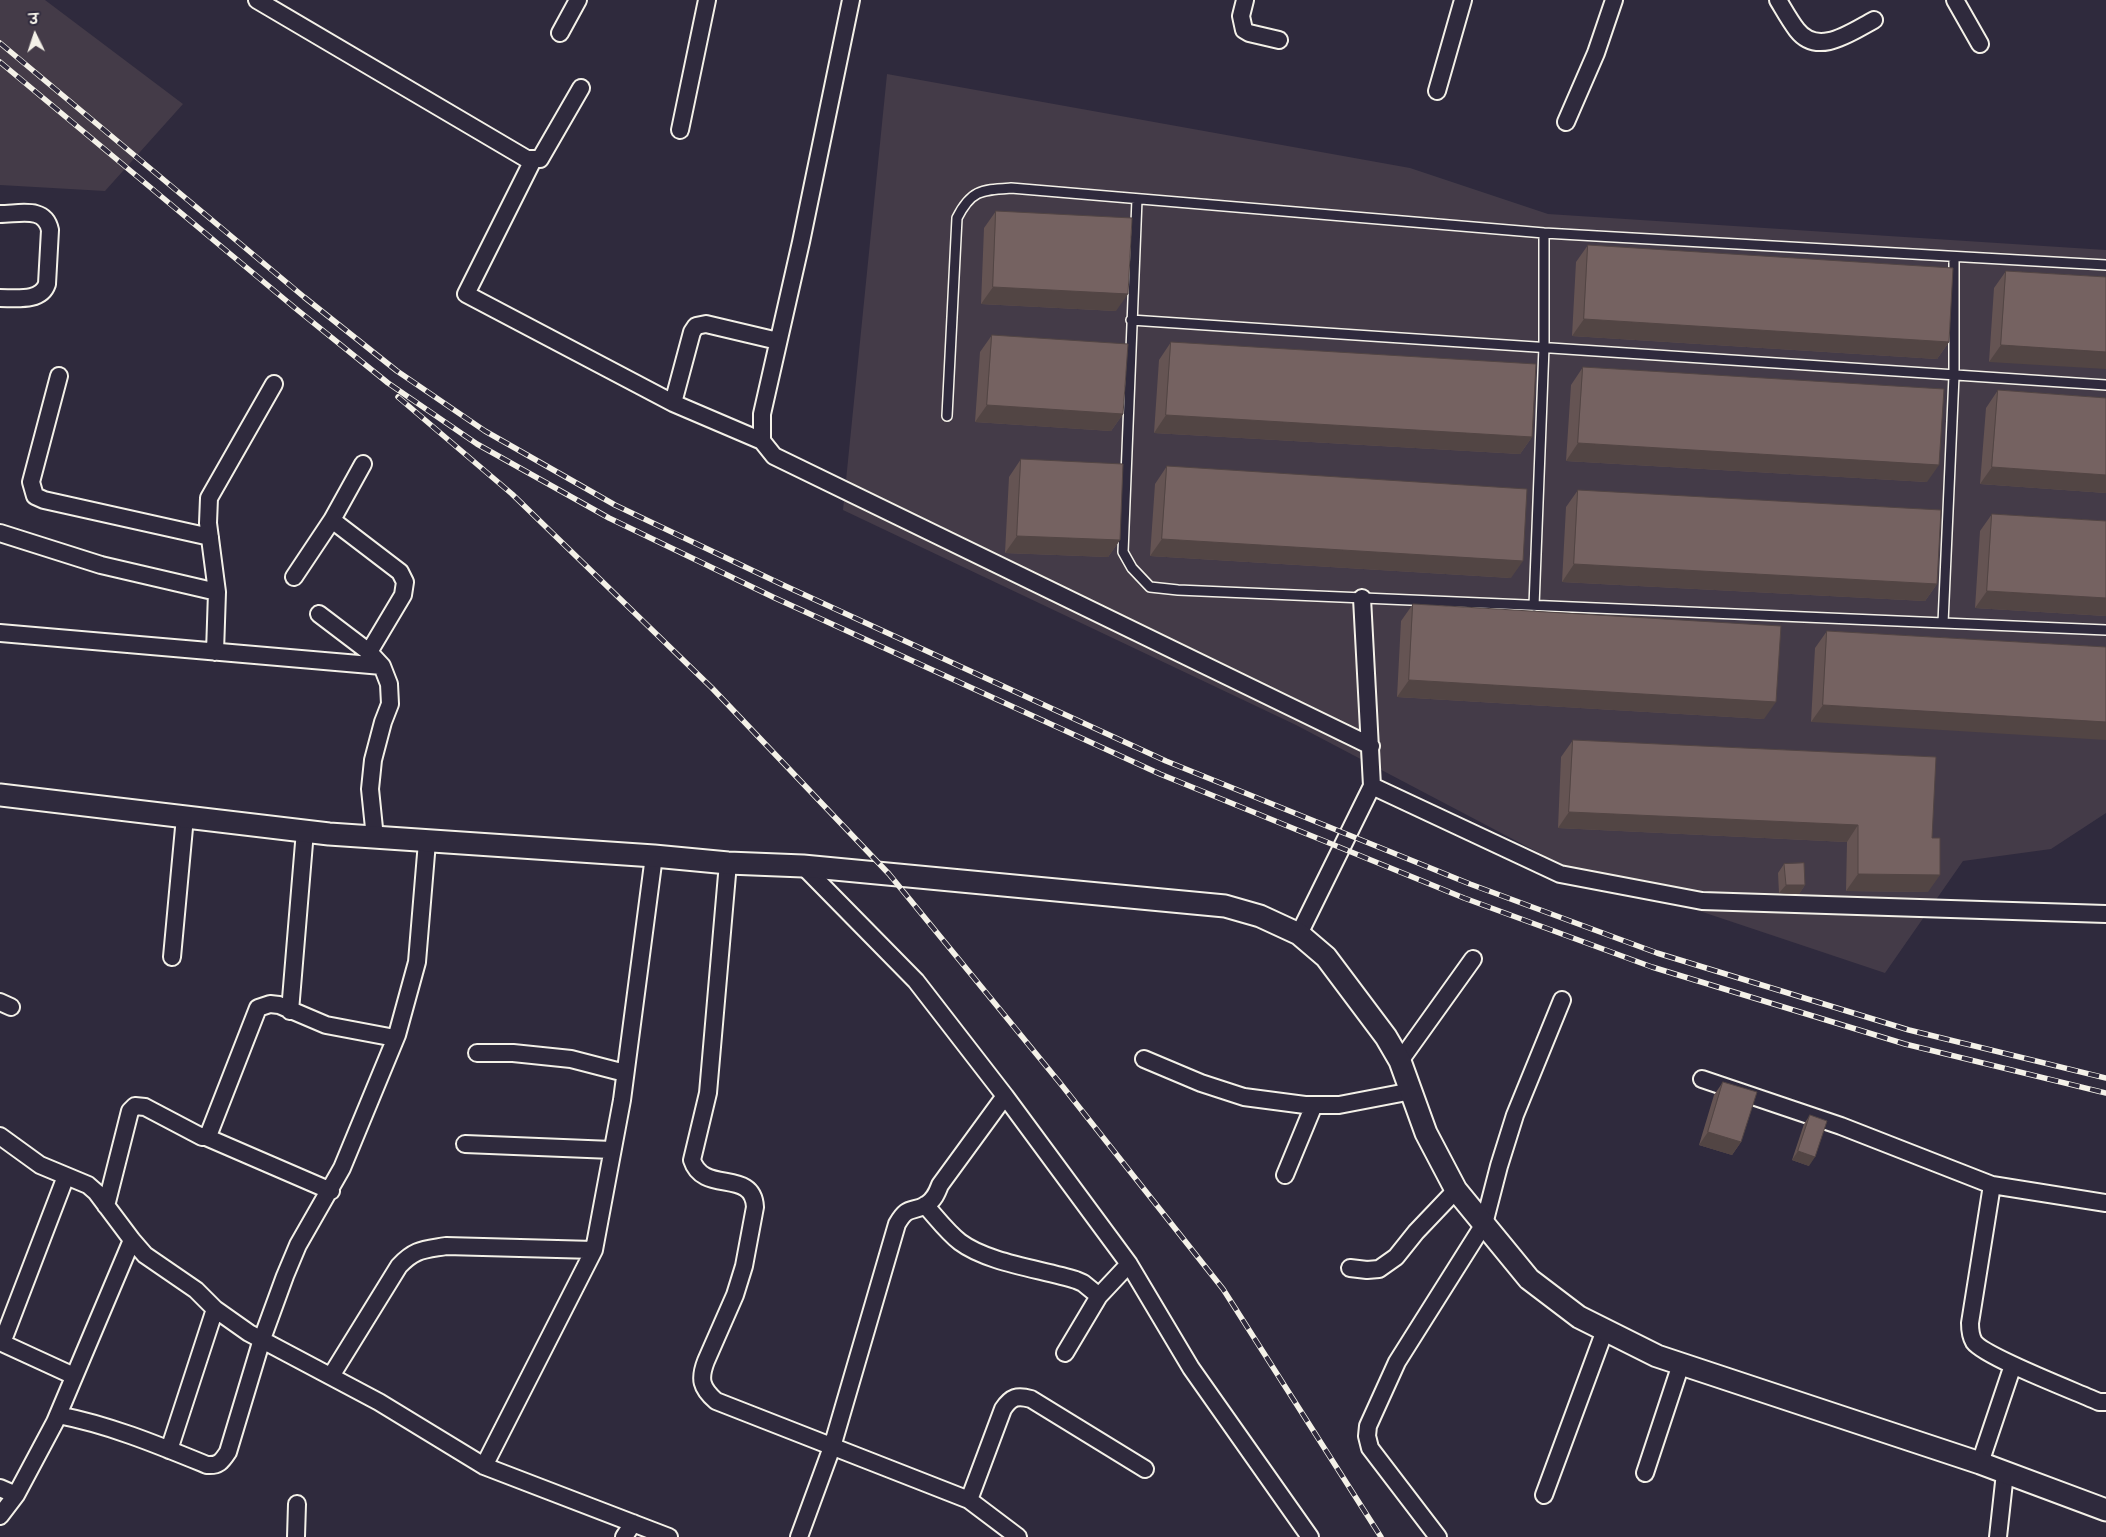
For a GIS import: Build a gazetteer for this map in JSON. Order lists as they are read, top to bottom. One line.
{"north":"top"}
